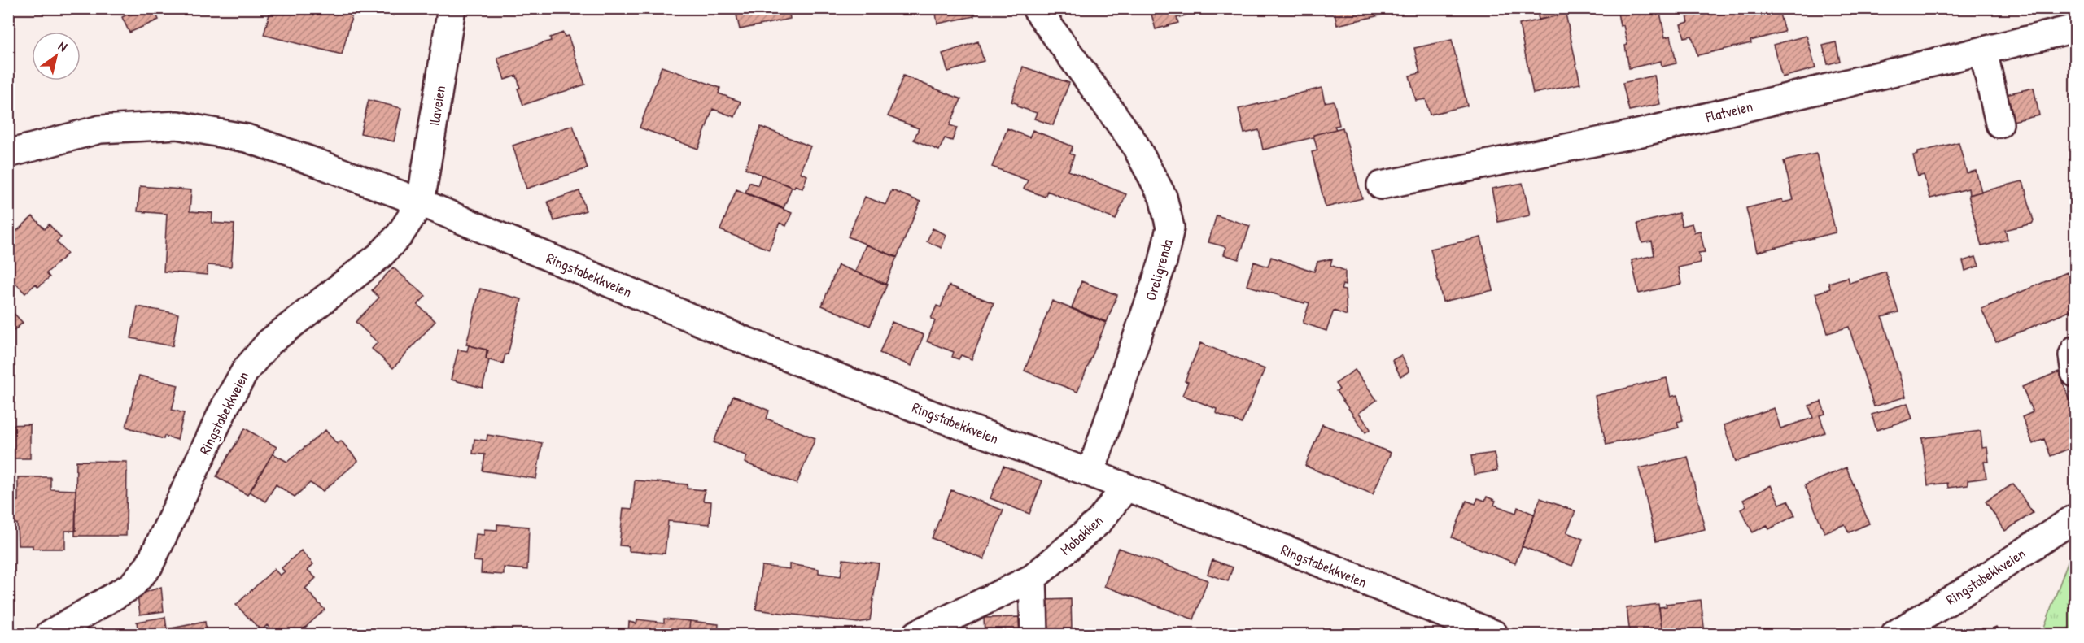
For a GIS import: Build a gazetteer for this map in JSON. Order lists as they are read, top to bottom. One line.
{"streets":{"street":["Ilaveien","Flatveien","Oreligrenda","Ringstabekkveien","Mobakken"]},"crossings":[["Ilaveien","Ringstabekkveien"],["Oreligrenda","Ringstabekkveien"],["Ringstabekkveien","Mobakken"]],"north":"top right"}
